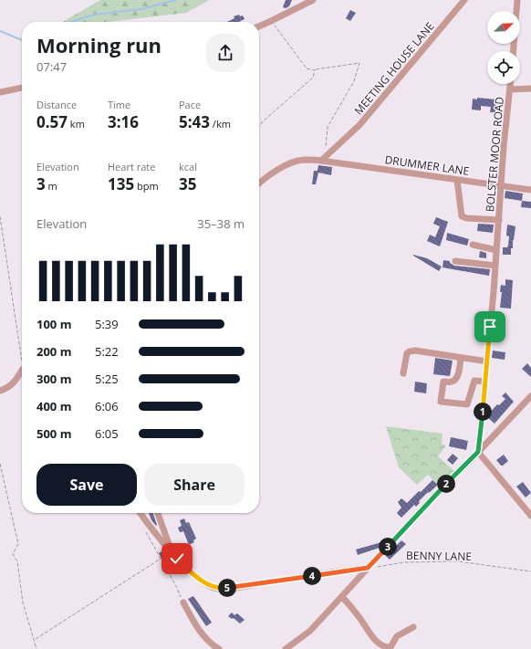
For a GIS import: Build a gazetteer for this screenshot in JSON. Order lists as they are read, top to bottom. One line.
{"streets":{"street":["MEETING HOUSE LANE","BOLSTER MOOR ROAD","DRUMMER LANE"],"path":["BENNY LANE"]},"crossings":[["MEETING HOUSE LANE","DRUMMER LANE"],["BOLSTER MOOR ROAD","DRUMMER LANE"]],"north":"top right","page":{"heading":["Morning run","07:47"],"stats":[["Distance","0.57 km"],["Time","3:16"],["Pace","5:43 /km"],["Elevation","3 m"],["Heart rate","135 bpm"],["kcal","35"]],"chart":["Elevation","35–38 m"],"list":[{"name":"100 m","note":"5:39"},{"name":"200 m","note":"5:22"},{"name":"300 m","note":"5:25"},{"name":"400 m","note":"6:06"},{"name":"500 m","note":"6:05"}],"pins":["1","2","3","4","5"],"buttons":["Save","Share"]}}
